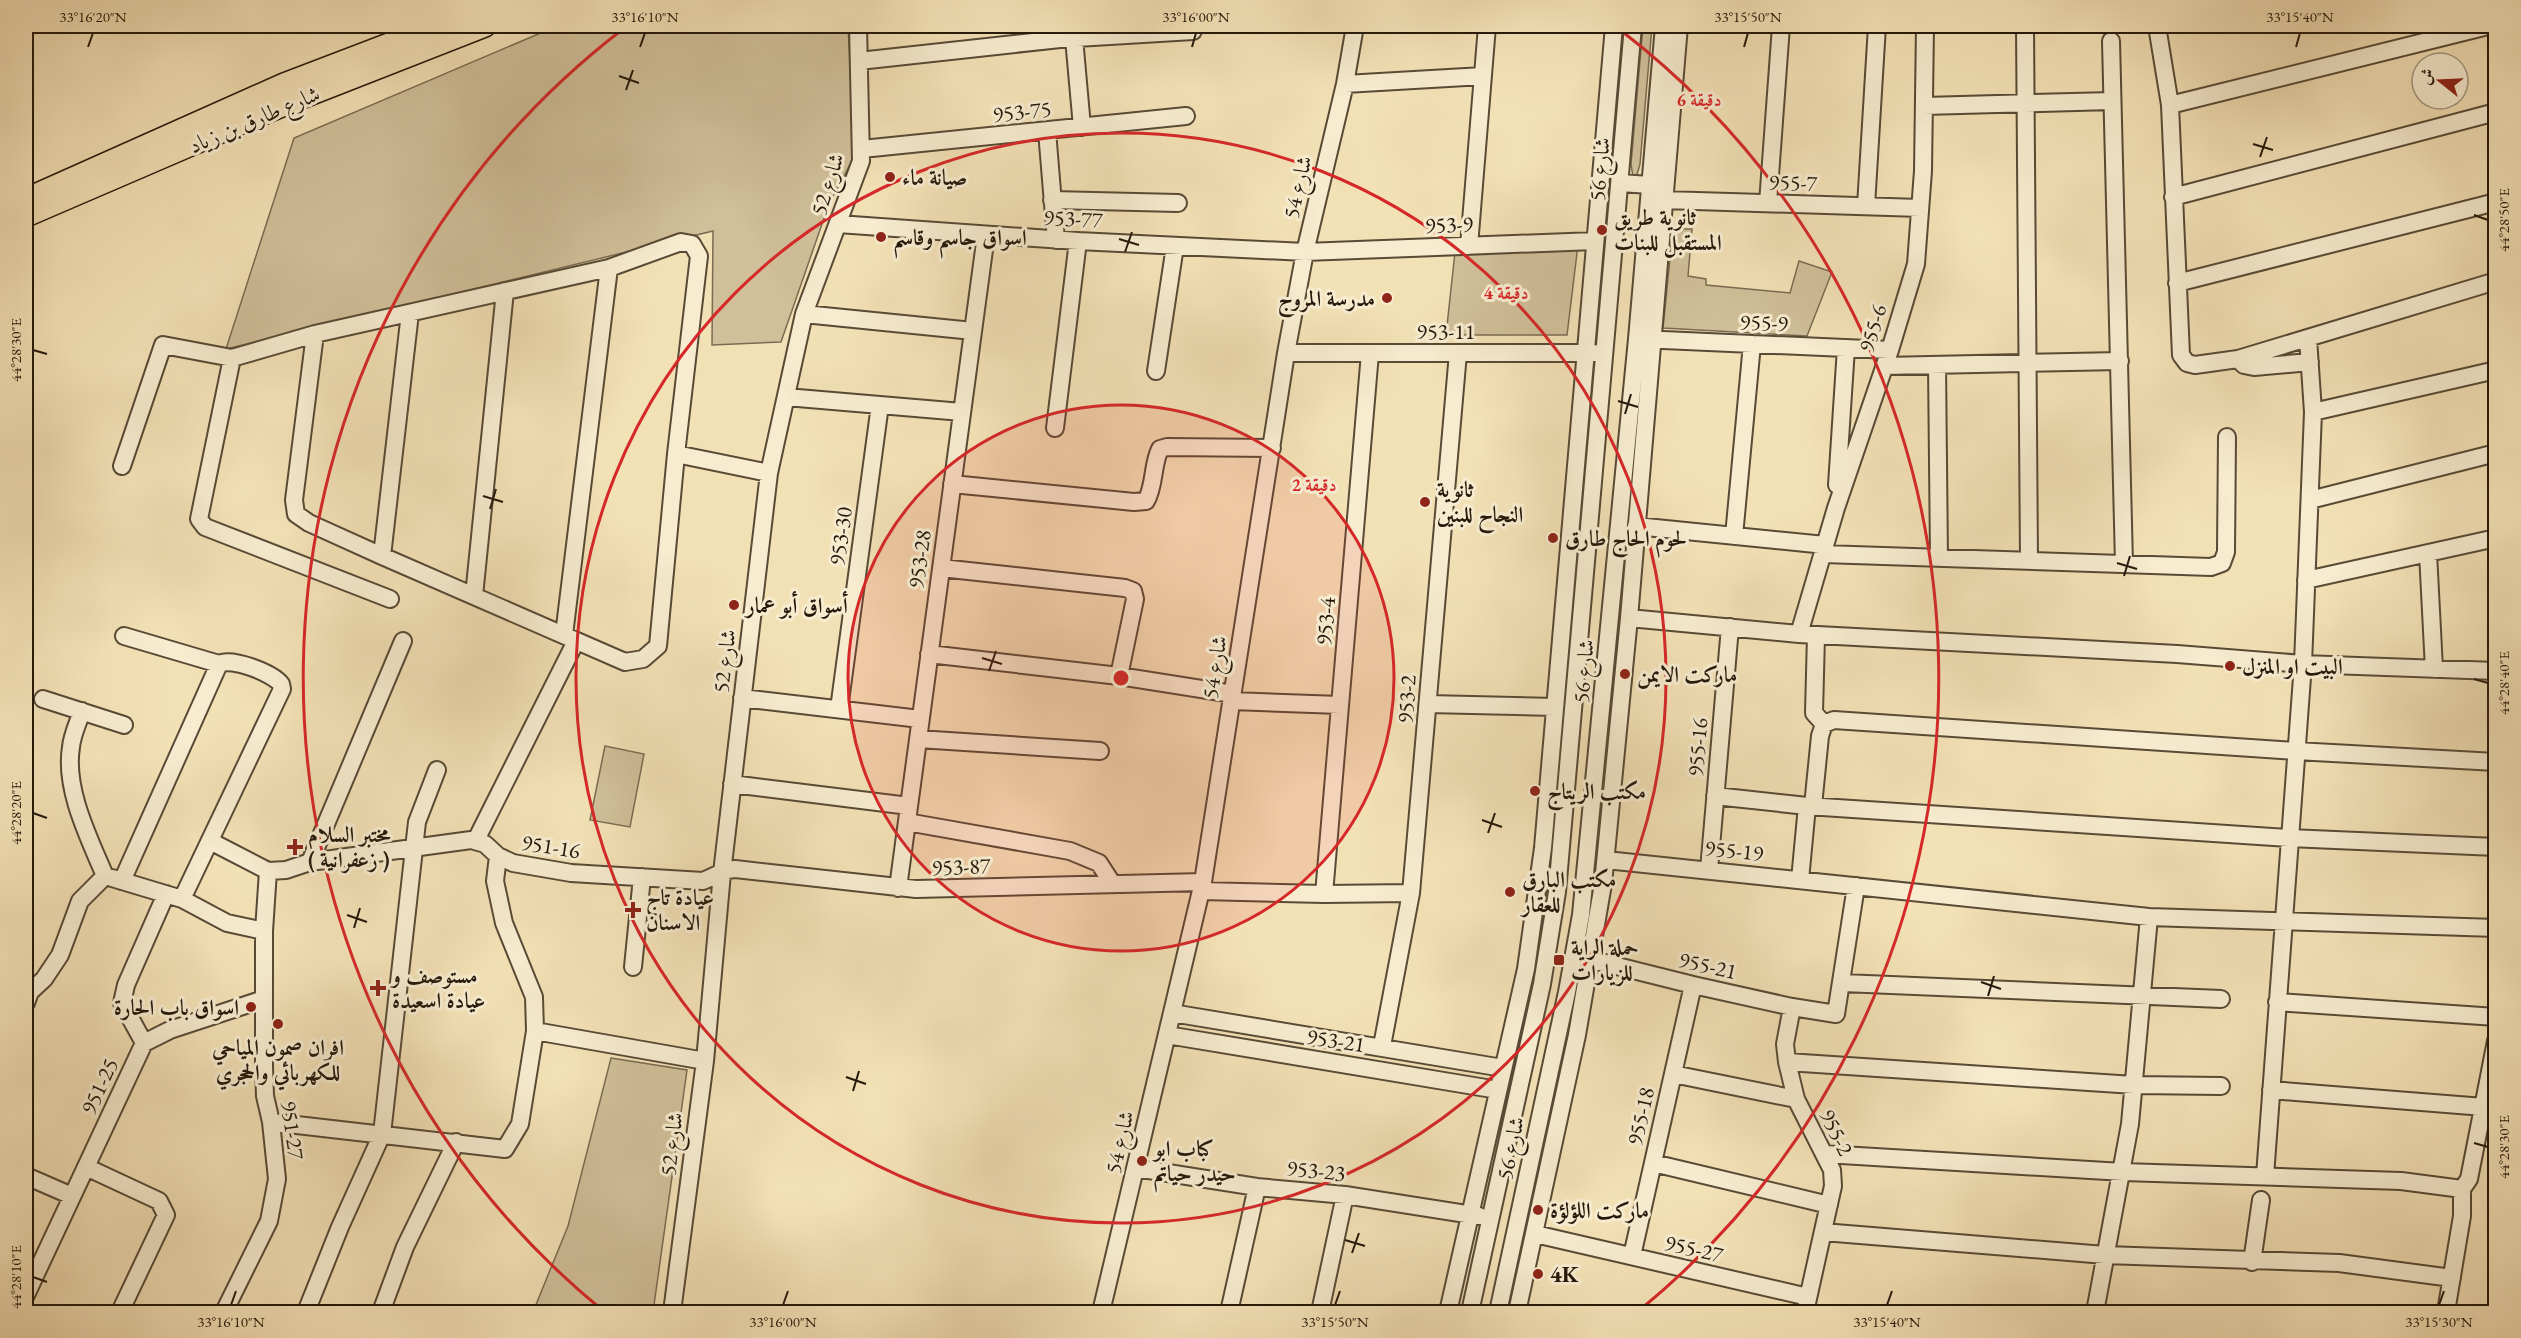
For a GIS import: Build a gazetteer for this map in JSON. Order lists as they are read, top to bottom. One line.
{"streets":{"main road":["شارع طارق بن زياد"],"street":["953-75","شارع 56","955-7","شارع 52","شارع 54","953-77","953-9","955-9","955-6","953-11","953-30","953-28","953-4","953-2","955-16","951-16","955-19","953-87","955-21","953-21","951-25","955-18","951-27","955-2","953-23","955-27"]},"crossings":[["953-75","شارع 52"],["شارع 56","955-9"],["شارع 56","953-11"],["شارع 56","955-21"],["شارع 56","953-23"],["955-7","955-6"],["شارع 52","953-77"],["شارع 52","951-16"],["شارع 52","953-87"],["شارع 54","953-77"],["شارع 54","953-9"],["شارع 54","953-11"],["شارع 54","953-87"],["شارع 54","953-21"],["شارع 54","953-23"],["953-77","953-9"],["953-77","953-28"],["955-9","955-6"],["953-11","953-4"],["953-11","953-2"],["953-28","953-87"],["953-4","953-87"],["953-2","953-87"],["953-2","953-21"],["955-16","955-19"],["951-16","953-87"],["955-21","955-18"],["955-21","955-2"],["955-18","955-27"],["955-2","955-27"]],"places":{"other":["صيانة ماء","ثانوية طريق المستقبل للبنات","اسواق جاسم وقاسم","مدرسة المروج","ثانوية النجاح للبنين","لحوم الحاج طارق","أسواق أبو عمار","البيت او المنزل","ماركت الايمن","مكتب الريتاج","مكتب البارق للعقار","اسواق باب الحارة","افران صمون المياحي للكهربائي والحجري","كباب ابو حيدر حياتم","ماركت اللؤلؤة","4K"],"health":["مختبر السلام ( زعفرانية )","عيادة تاج الاسنان","مستوصف و عيادة اسعيدة"],"transit":["حملة الراية للزيارات"]},"north":"left","coordinates":["33°16'20\"N","33°16'10\"N","33°16'00\"N","33°15'50\"N","33°15'40\"N","44°28'50\"E","44°28'30\"E","44°28'40\"E","44°28'20\"E","44°28'10\"E","33°15'30\"N"],"rings":["6 دقيقة","4 دقيقة","2 دقيقة"]}
